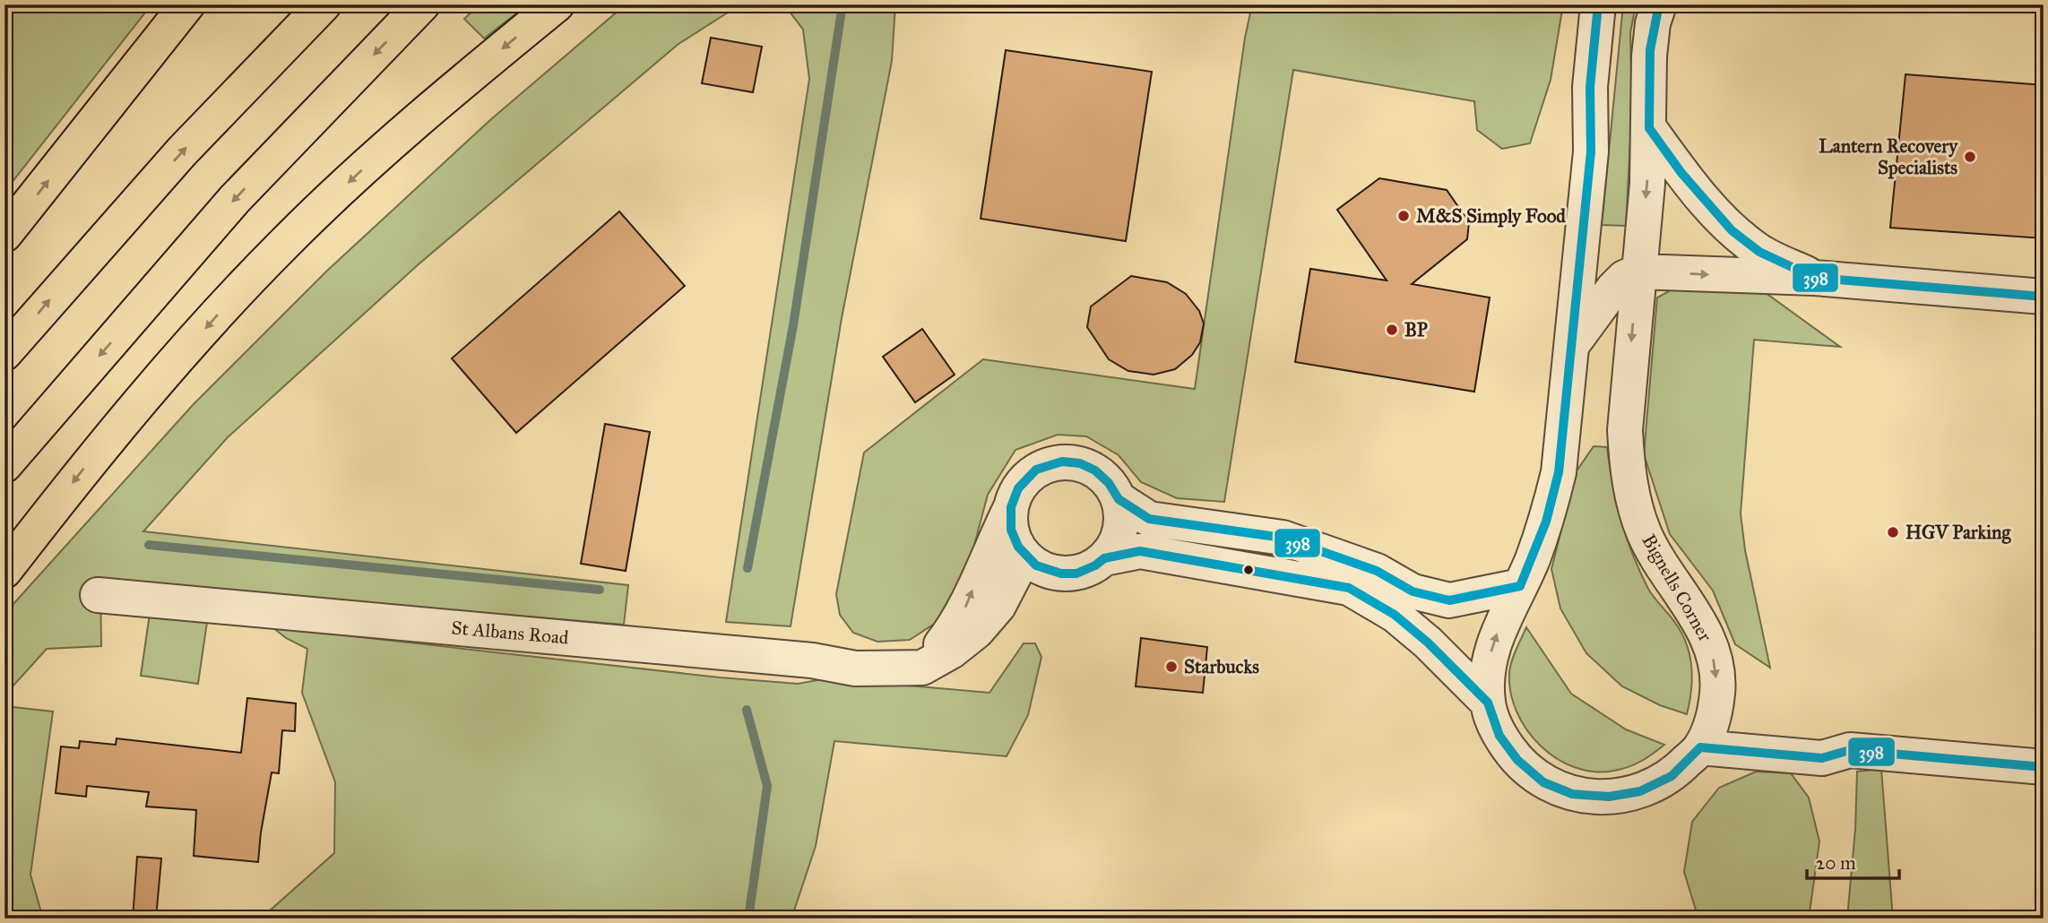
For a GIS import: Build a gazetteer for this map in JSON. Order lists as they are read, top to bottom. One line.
{"streets":{"street":["Bignells Corner","St Albans Road"]},"places":["Lantern Recovery Specialists","M&S Simply Food","BP","HGV Parking","Starbucks"],"lines":["transit line 398"],"scale_bar":"20 m"}
